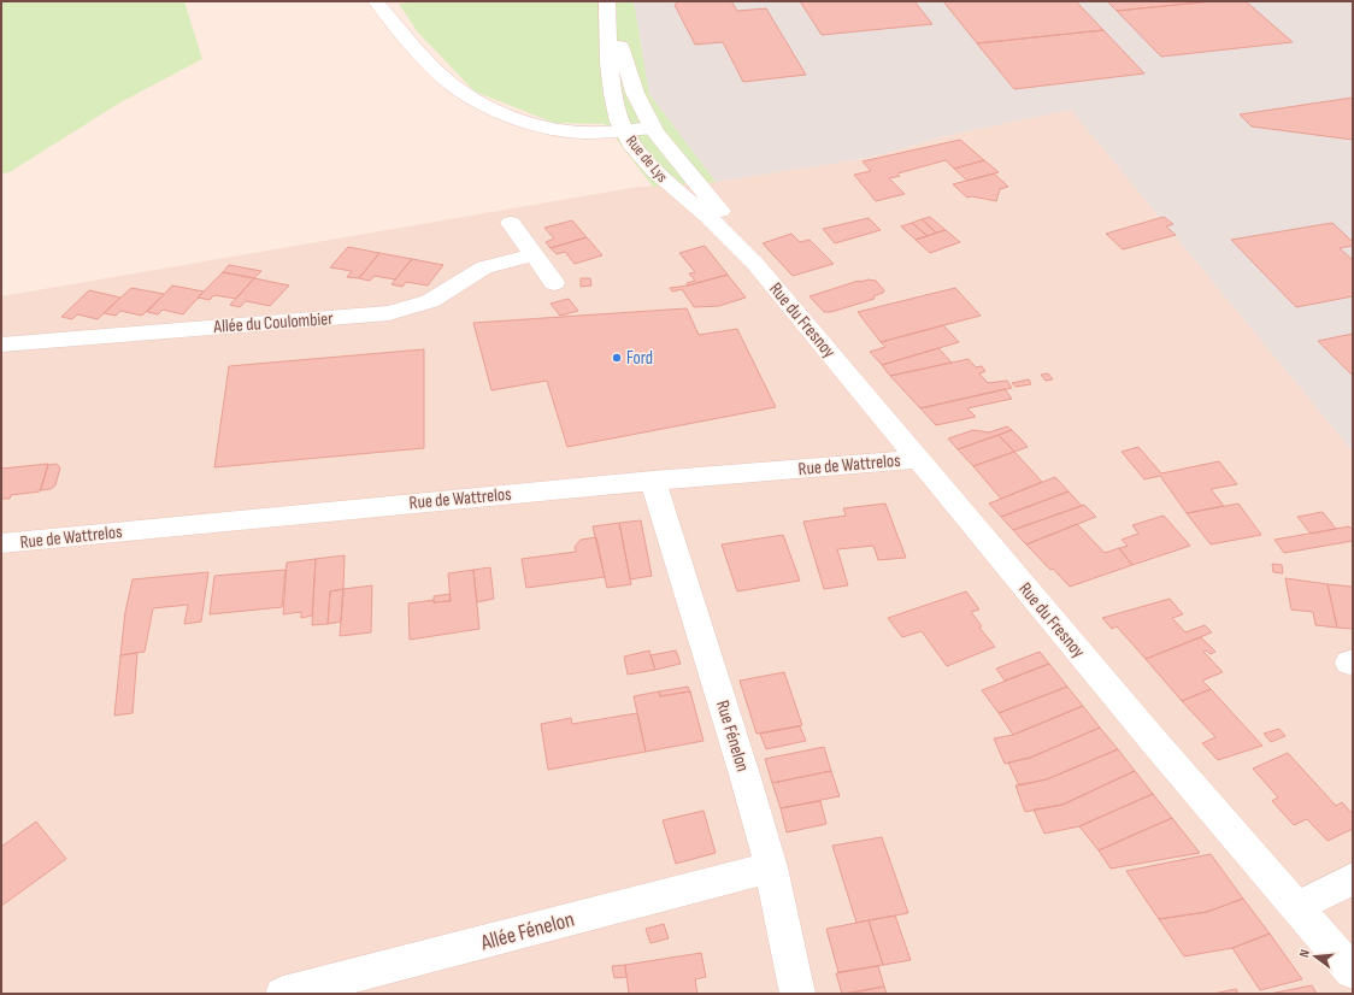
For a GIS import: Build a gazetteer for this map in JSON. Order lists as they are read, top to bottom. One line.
{"streets":{"street":["Rue de Lys","Rue du Fresnoy","Allée du Coulombier","Rue de Wattrelos","Rue Fénelon","Allée Fénelon"]},"crossings":[["Rue de Lys","Rue du Fresnoy"],["Rue du Fresnoy","Rue de Wattrelos"],["Rue de Wattrelos","Rue Fénelon"],["Rue Fénelon","Allée Fénelon"]],"places":["Ford"],"north":"left"}
